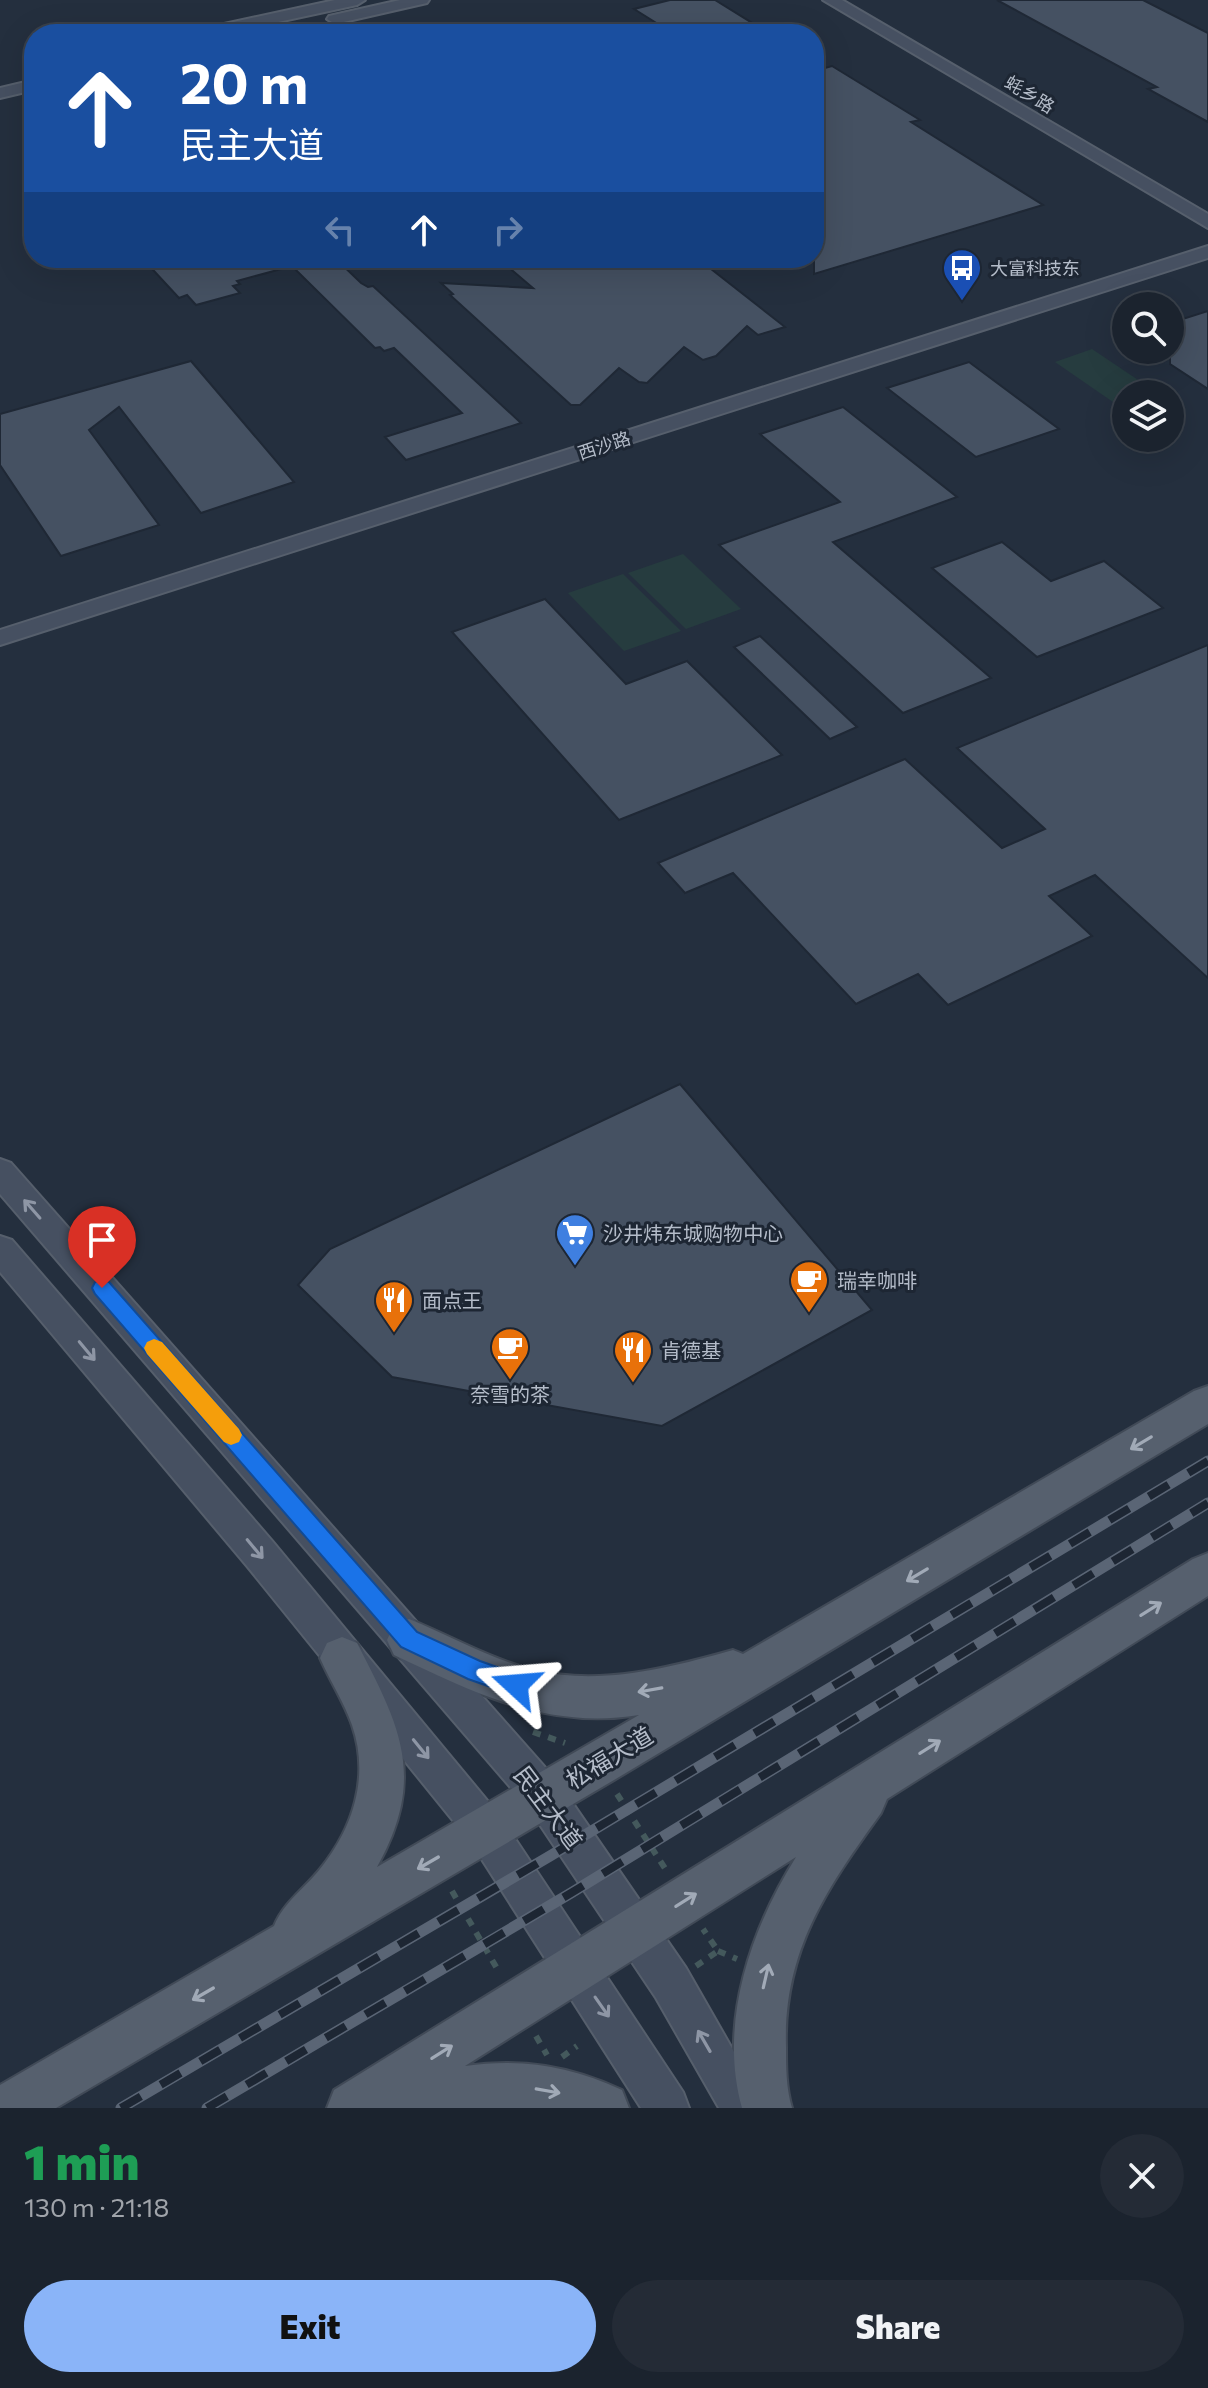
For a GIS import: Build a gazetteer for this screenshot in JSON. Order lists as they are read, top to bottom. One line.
{"streets":{"main road":["松福大道"],"street":["蚝乡路","西沙路","民主大道"]},"crossings":[["松福大道","民主大道"]],"places":{"bus stop":["大富科技东"],"supermarket":["沙井炜东城购物中心"],"cafe":["瑞幸咖啡","奈雪的茶"],"restaurant":["面点王","肯德基"]},"page":{"turn":["20 m","民主大道"],"heading":["1 min","130 m · 21:18"],"buttons":["Exit","Share"]}}
